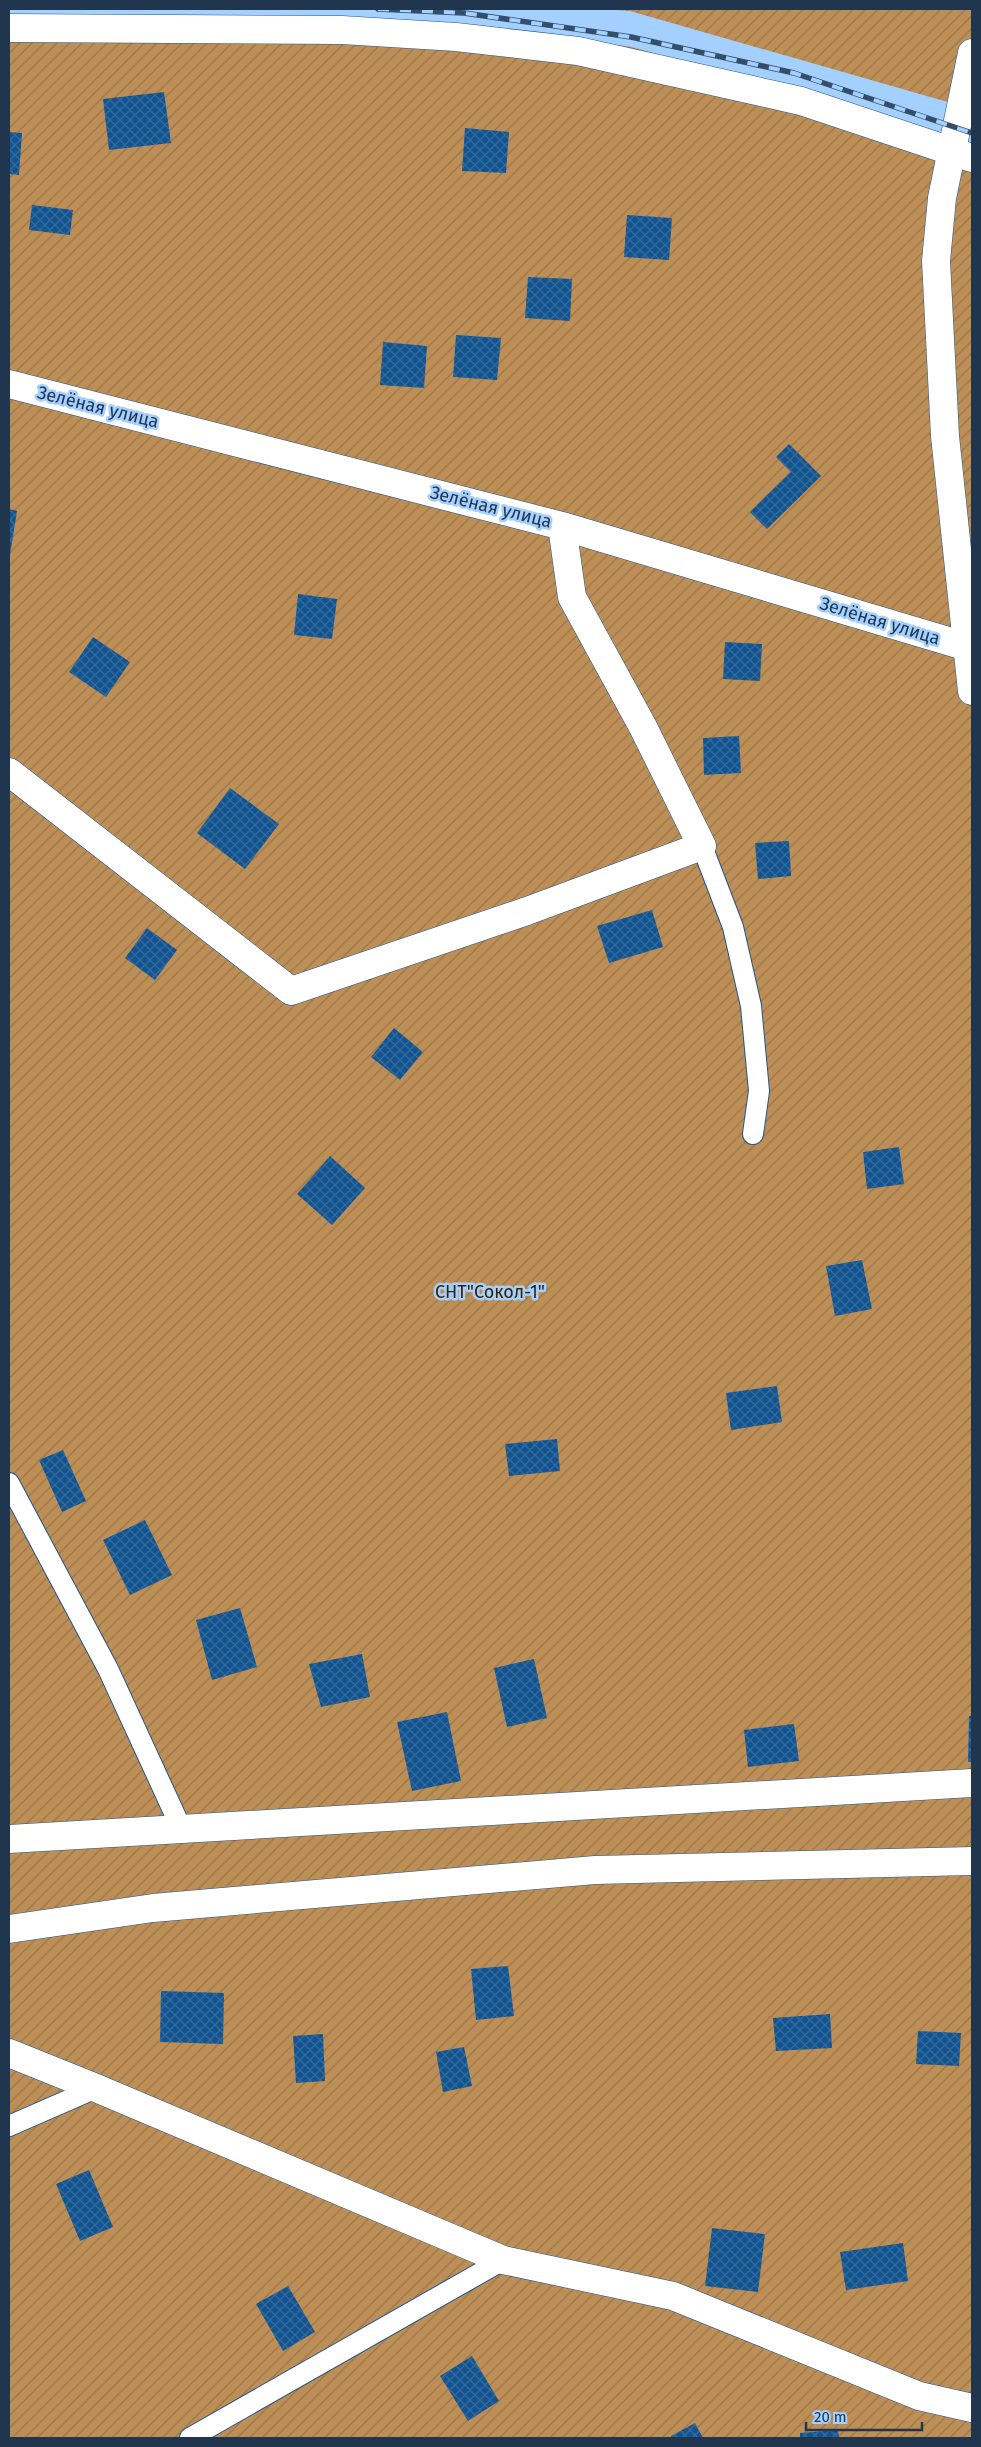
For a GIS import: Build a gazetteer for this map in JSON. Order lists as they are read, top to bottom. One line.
{"streets":{"street":["Зелёная улица"]},"parks":["СНТ\"Сокол-1\""],"scale_bar":"20 m"}
